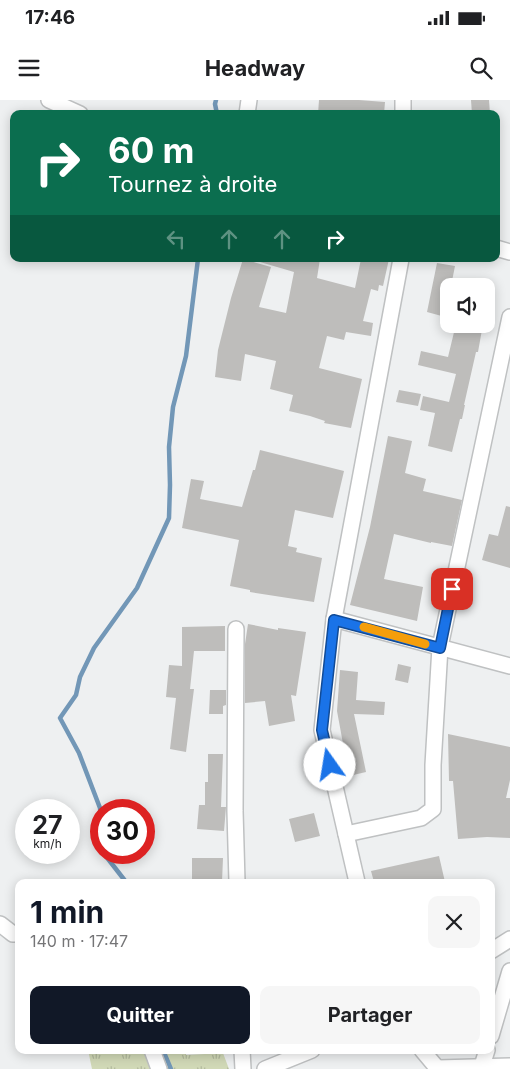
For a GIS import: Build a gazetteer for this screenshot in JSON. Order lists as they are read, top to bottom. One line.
{"page":{"status":"17:46","header":"Headway","turn":["60 m","Tournez à droite"],"speed":"27 km/h","limit":"30","heading":["1 min","140 m · 17:47"],"buttons":["Quitter","Partager"]}}
